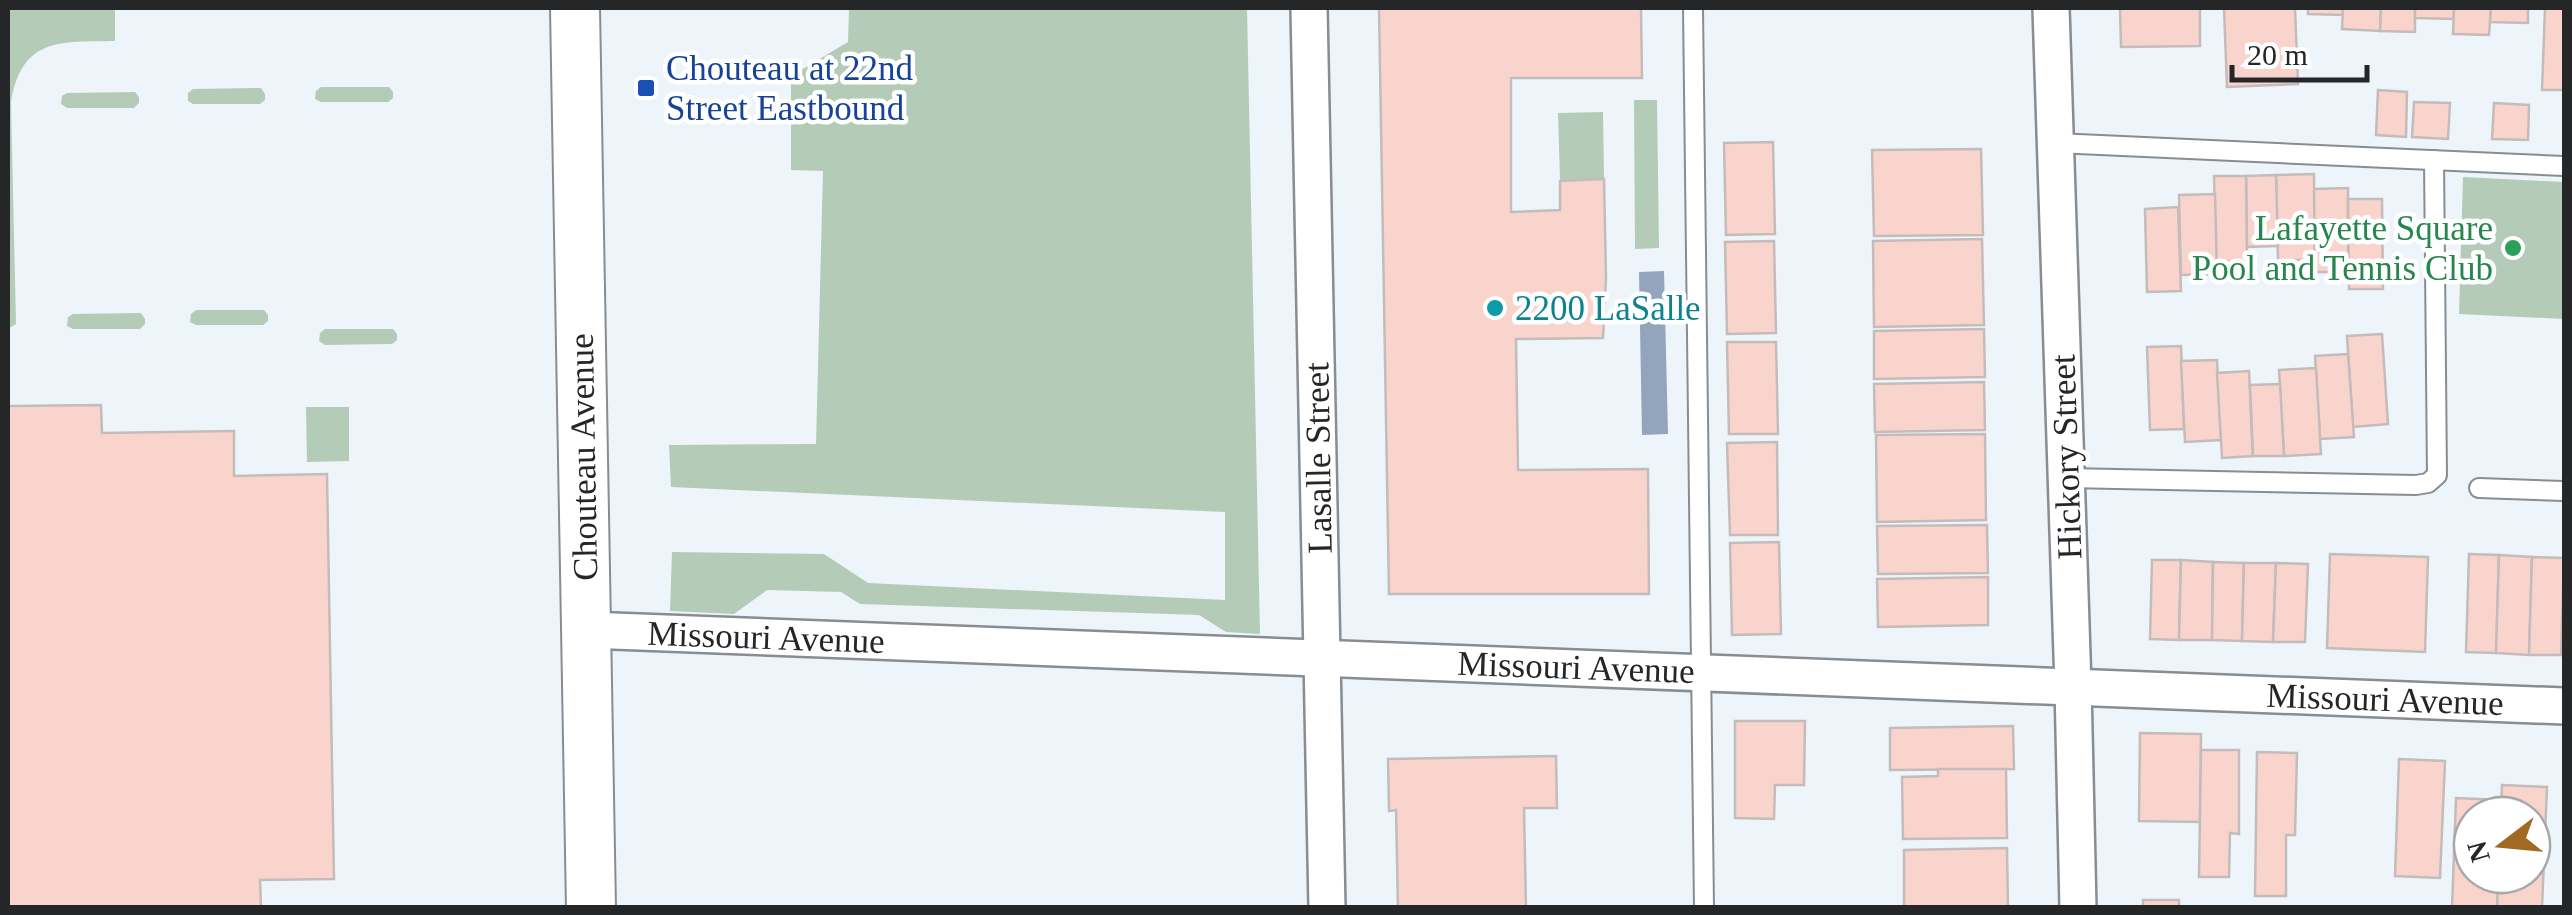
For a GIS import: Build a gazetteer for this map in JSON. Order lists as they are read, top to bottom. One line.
{"streets":{"main road":["Chouteau Avenue"],"street":["Hickory Street","Lasalle Street","Missouri Avenue"]},"crossings":[["Chouteau Avenue","Missouri Avenue"],["Hickory Street","Missouri Avenue"],["Lasalle Street","Missouri Avenue"]],"places":{"transit":["Chouteau at 22nd Street Eastbound"],"other":["Lafayette Square Pool and Tennis Club","2200 LaSalle"]},"scale_bar":"20 m","north":"left"}
